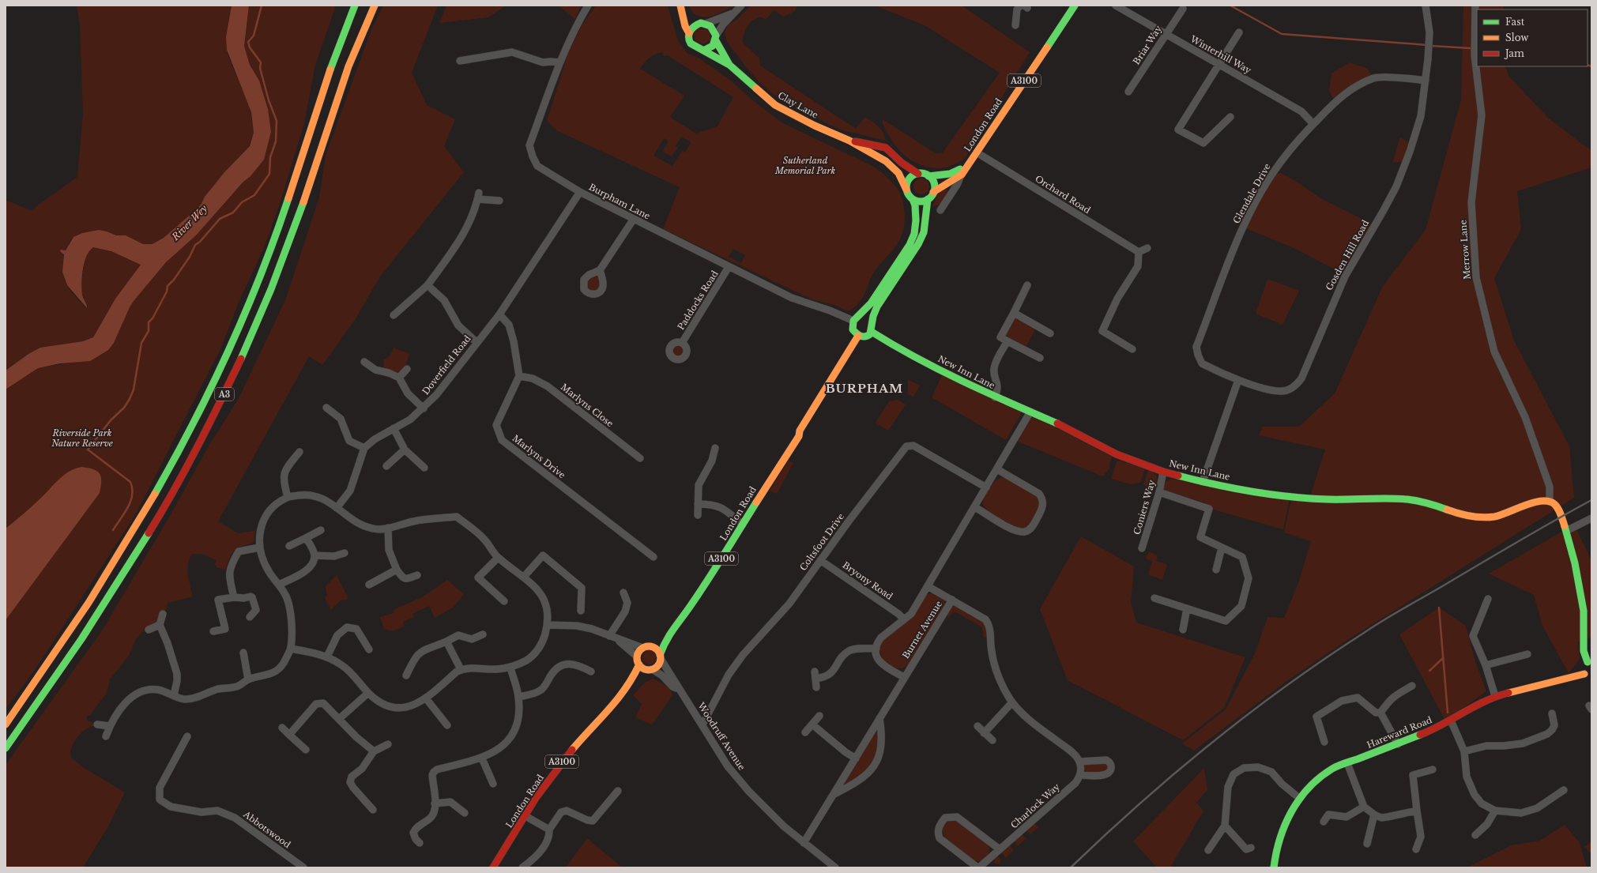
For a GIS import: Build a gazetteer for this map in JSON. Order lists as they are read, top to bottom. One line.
{"streets":{"main road":["A3100","Clay Lane","London Road","New Inn Lane","A3","Hareward Road"],"street":["Briar Way","Winterhill Way","Glendale Drive","Orchard Road","Burpham Lane","Merrow Lane","Gosden Hill Road","Paddocks Road","Doverfield Road","Marlyns Close","Marlyns Drive","Coniers Way","Coltsfoot Drive","Bryony Road","Burnet Avenue","Woodruff Avenue","Charlock Way","Abbotswood"]},"crossings":[["Briar Way","Winterhill Way"],["Winterhill Way","Glendale Drive"],["Clay Lane","London Road"],["London Road","Orchard Road"],["London Road","Burpham Lane"],["London Road","New Inn Lane"],["London Road","Woodruff Avenue"],["Glendale Drive","Gosden Hill Road"],["Burpham Lane","Paddocks Road"],["Burpham Lane","New Inn Lane"],["Merrow Lane","New Inn Lane"],["New Inn Lane","Coniers Way"],["New Inn Lane","Burnet Avenue"],["Marlyns Close","Marlyns Drive"],["Coltsfoot Drive","Bryony Road"],["Coltsfoot Drive","Burnet Avenue"],["Coltsfoot Drive","Woodruff Avenue"],["Bryony Road","Burnet Avenue"],["Burnet Avenue","Woodruff Avenue"]],"districts":["BURPHAM"],"water":["River Wey"],"parks":["Sutherland Memorial Park","Riverside Park Nature Reserve"],"legend":["Fast","Slow","Jam"]}
